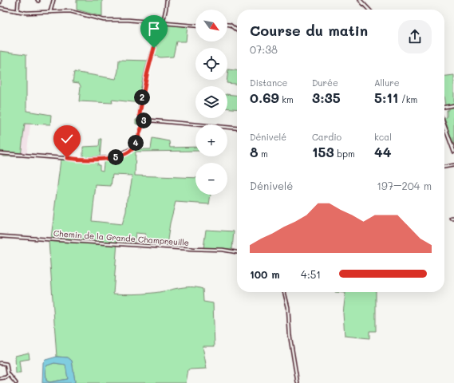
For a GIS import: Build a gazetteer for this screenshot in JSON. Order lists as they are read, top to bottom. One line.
{"streets":{"street":["Chemin de la Grande Champreuille"]},"north":"bottom right","page":{"map_buttons":["+","−"],"heading":["Course du matin","07:38"],"stats":[["Distance","0.69 km"],["Durée","3:35"],["Allure","5:11 /km"],["Dénivelé","8 m"],["Cardio","153 bpm"],["kcal","44"]],"pins":["2","3","4","5"],"chart":["Dénivelé","197–204 m"],"list":[{"name":"100 m","note":"4:51"}]}}
